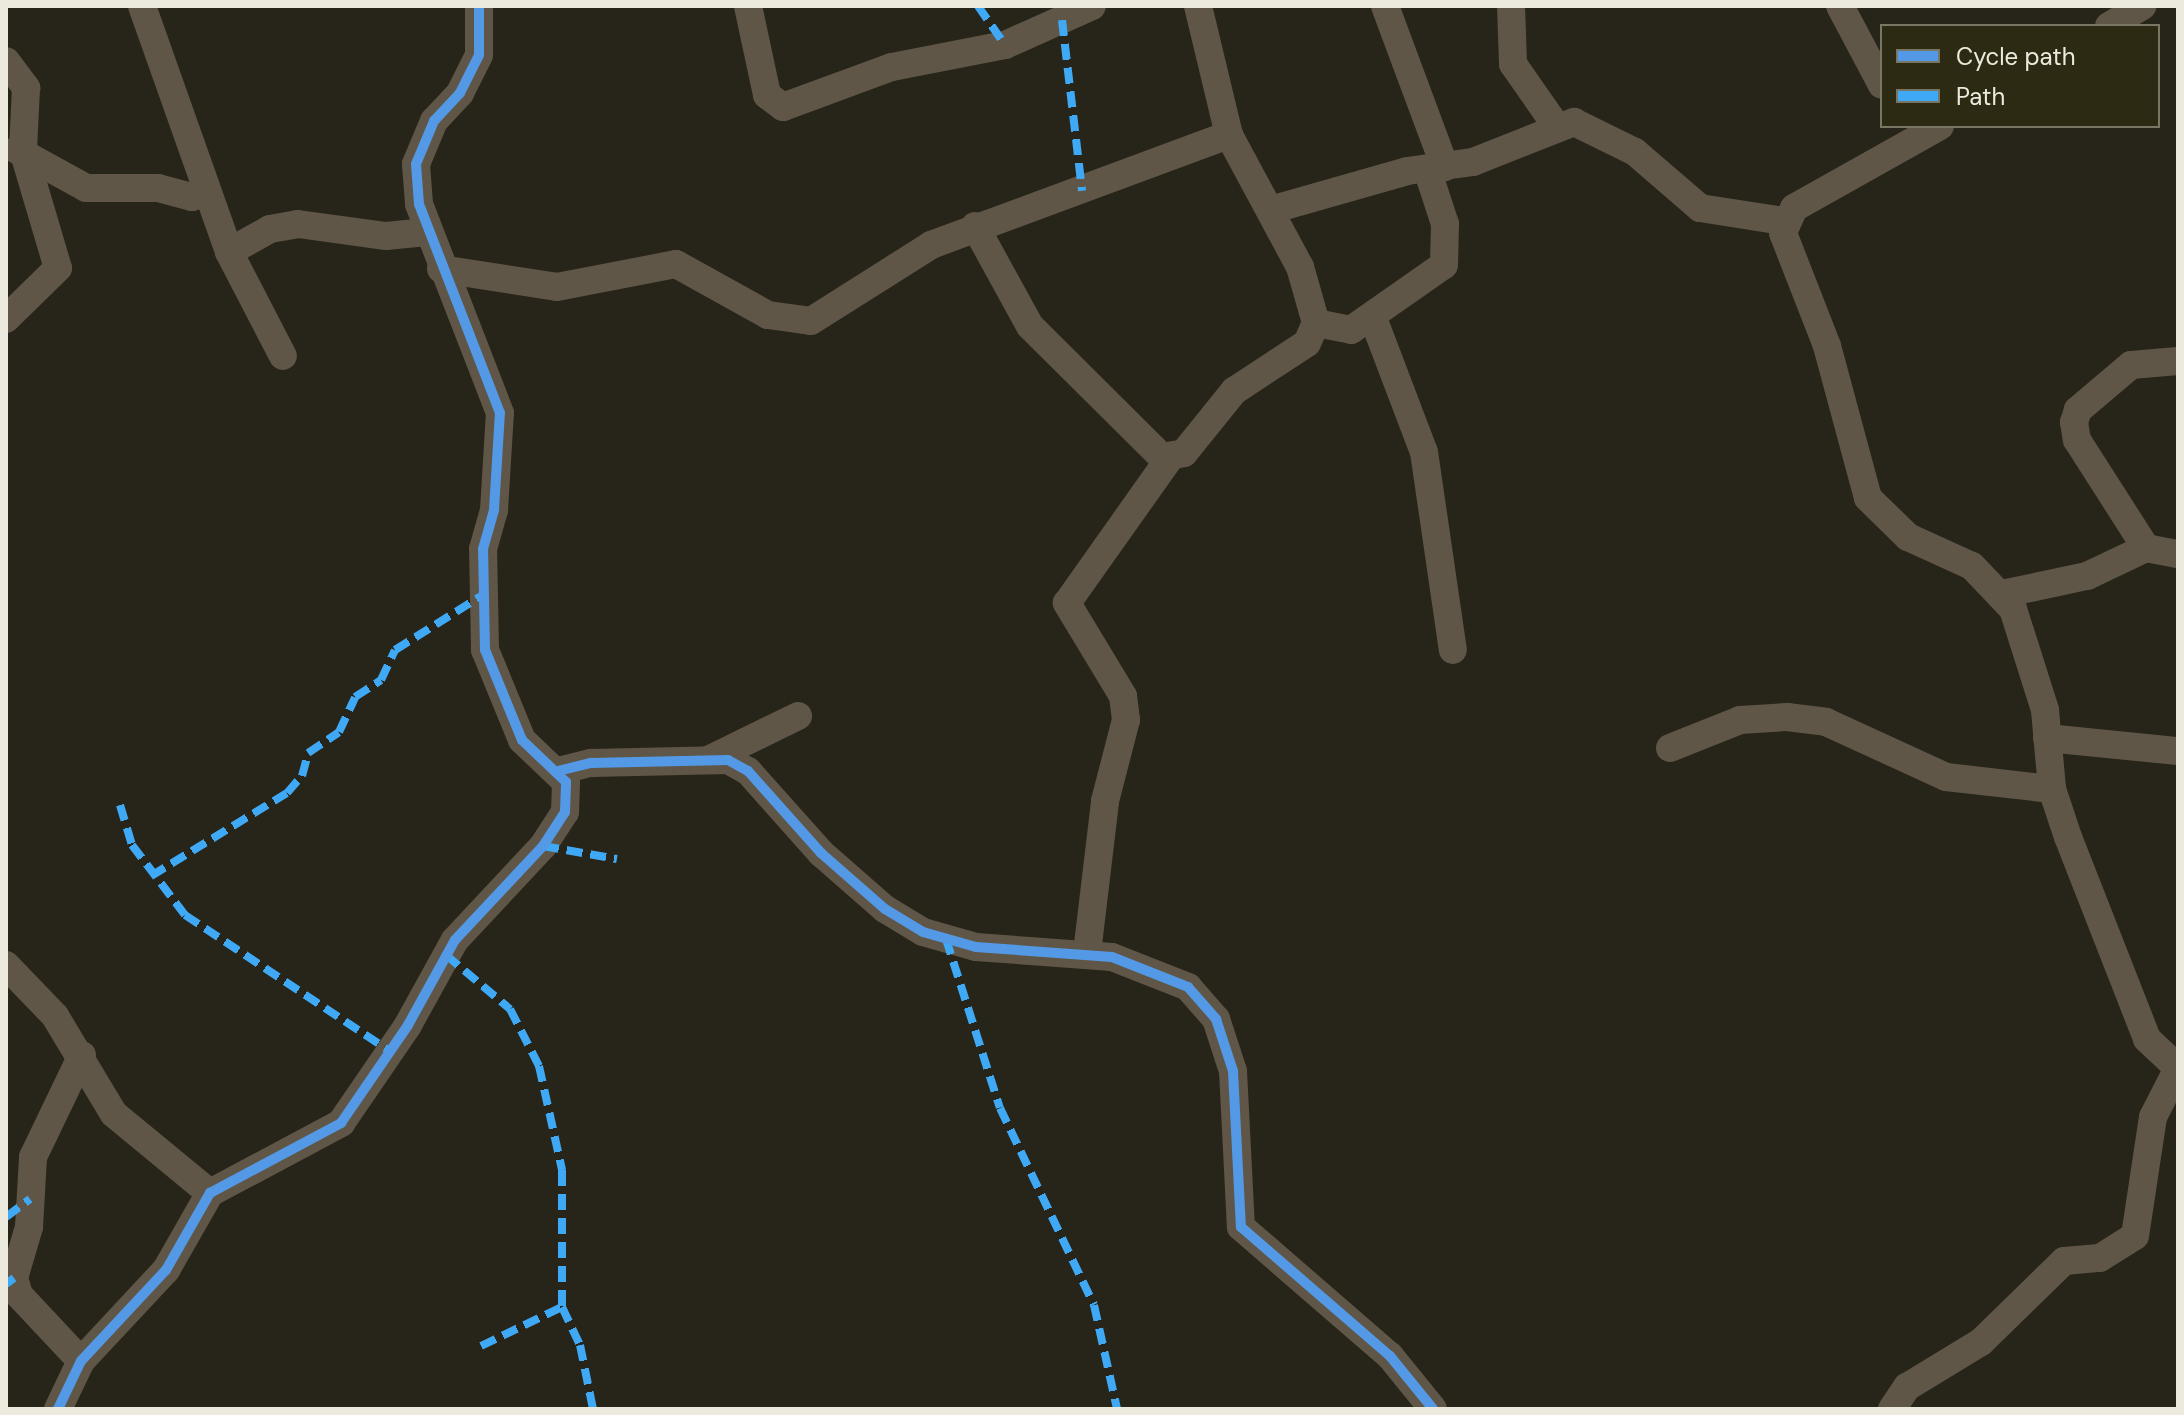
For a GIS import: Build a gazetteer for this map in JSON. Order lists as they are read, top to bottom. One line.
{"legend":["Cycle path","Path"]}
